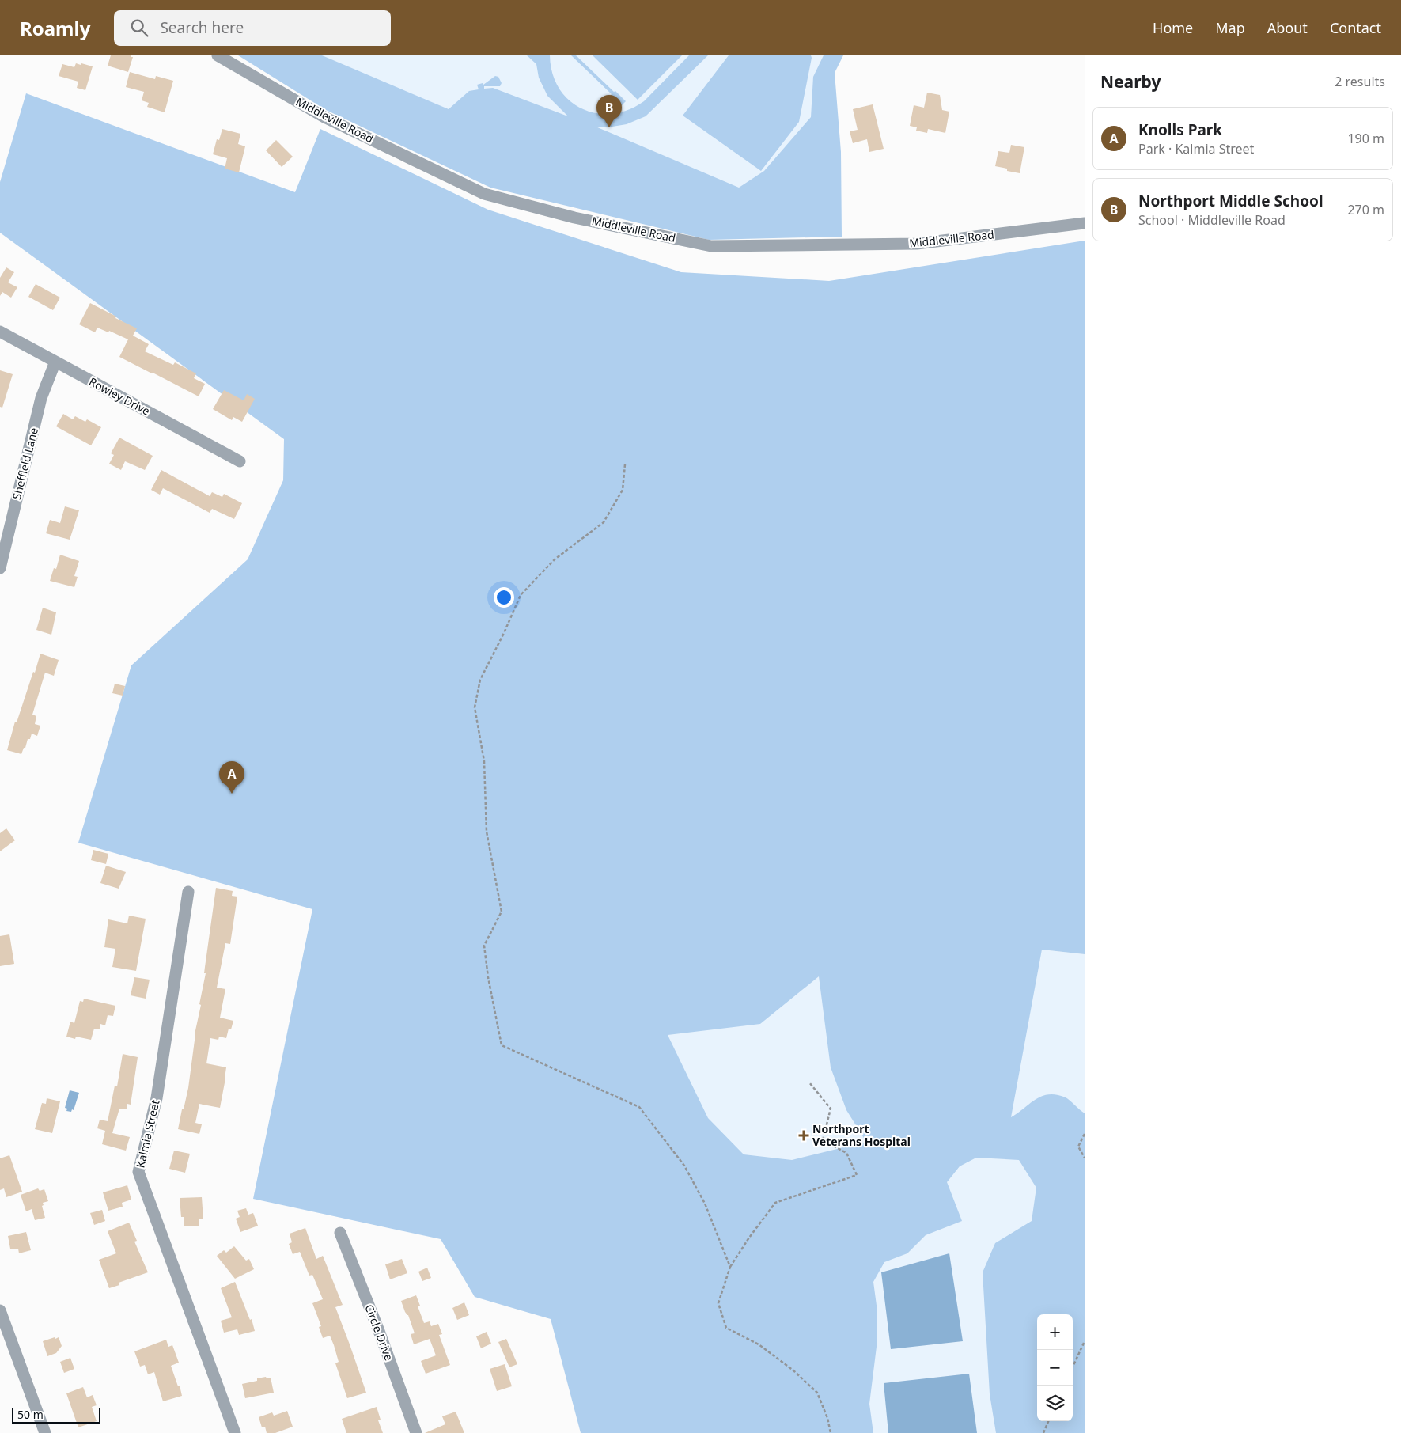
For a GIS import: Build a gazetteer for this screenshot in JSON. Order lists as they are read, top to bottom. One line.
{"streets":{"street":["Middleville Road","Rowley Drive","Sheffield Lane","Kalmia Street","Circle Drive"]},"crossings":[["Rowley Drive","Sheffield Lane"]],"places":{"health":["Northport Veterans Hospital"]},"scale_bar":"50 m","page":{"header":"Roamly","search":"Search here","nav":["Home","Map","About","Contact"],"heading":["Nearby","2 results"],"pins":["B","A"],"list":[{"mark":"A","name":"Knolls Park","note":"Park · Kalmia Street","value":"190 m"},{"mark":"B","name":"Northport Middle School","note":"School · Middleville Road","value":"270 m"}],"map_buttons":["+","−"],"scale":"50 m"}}
